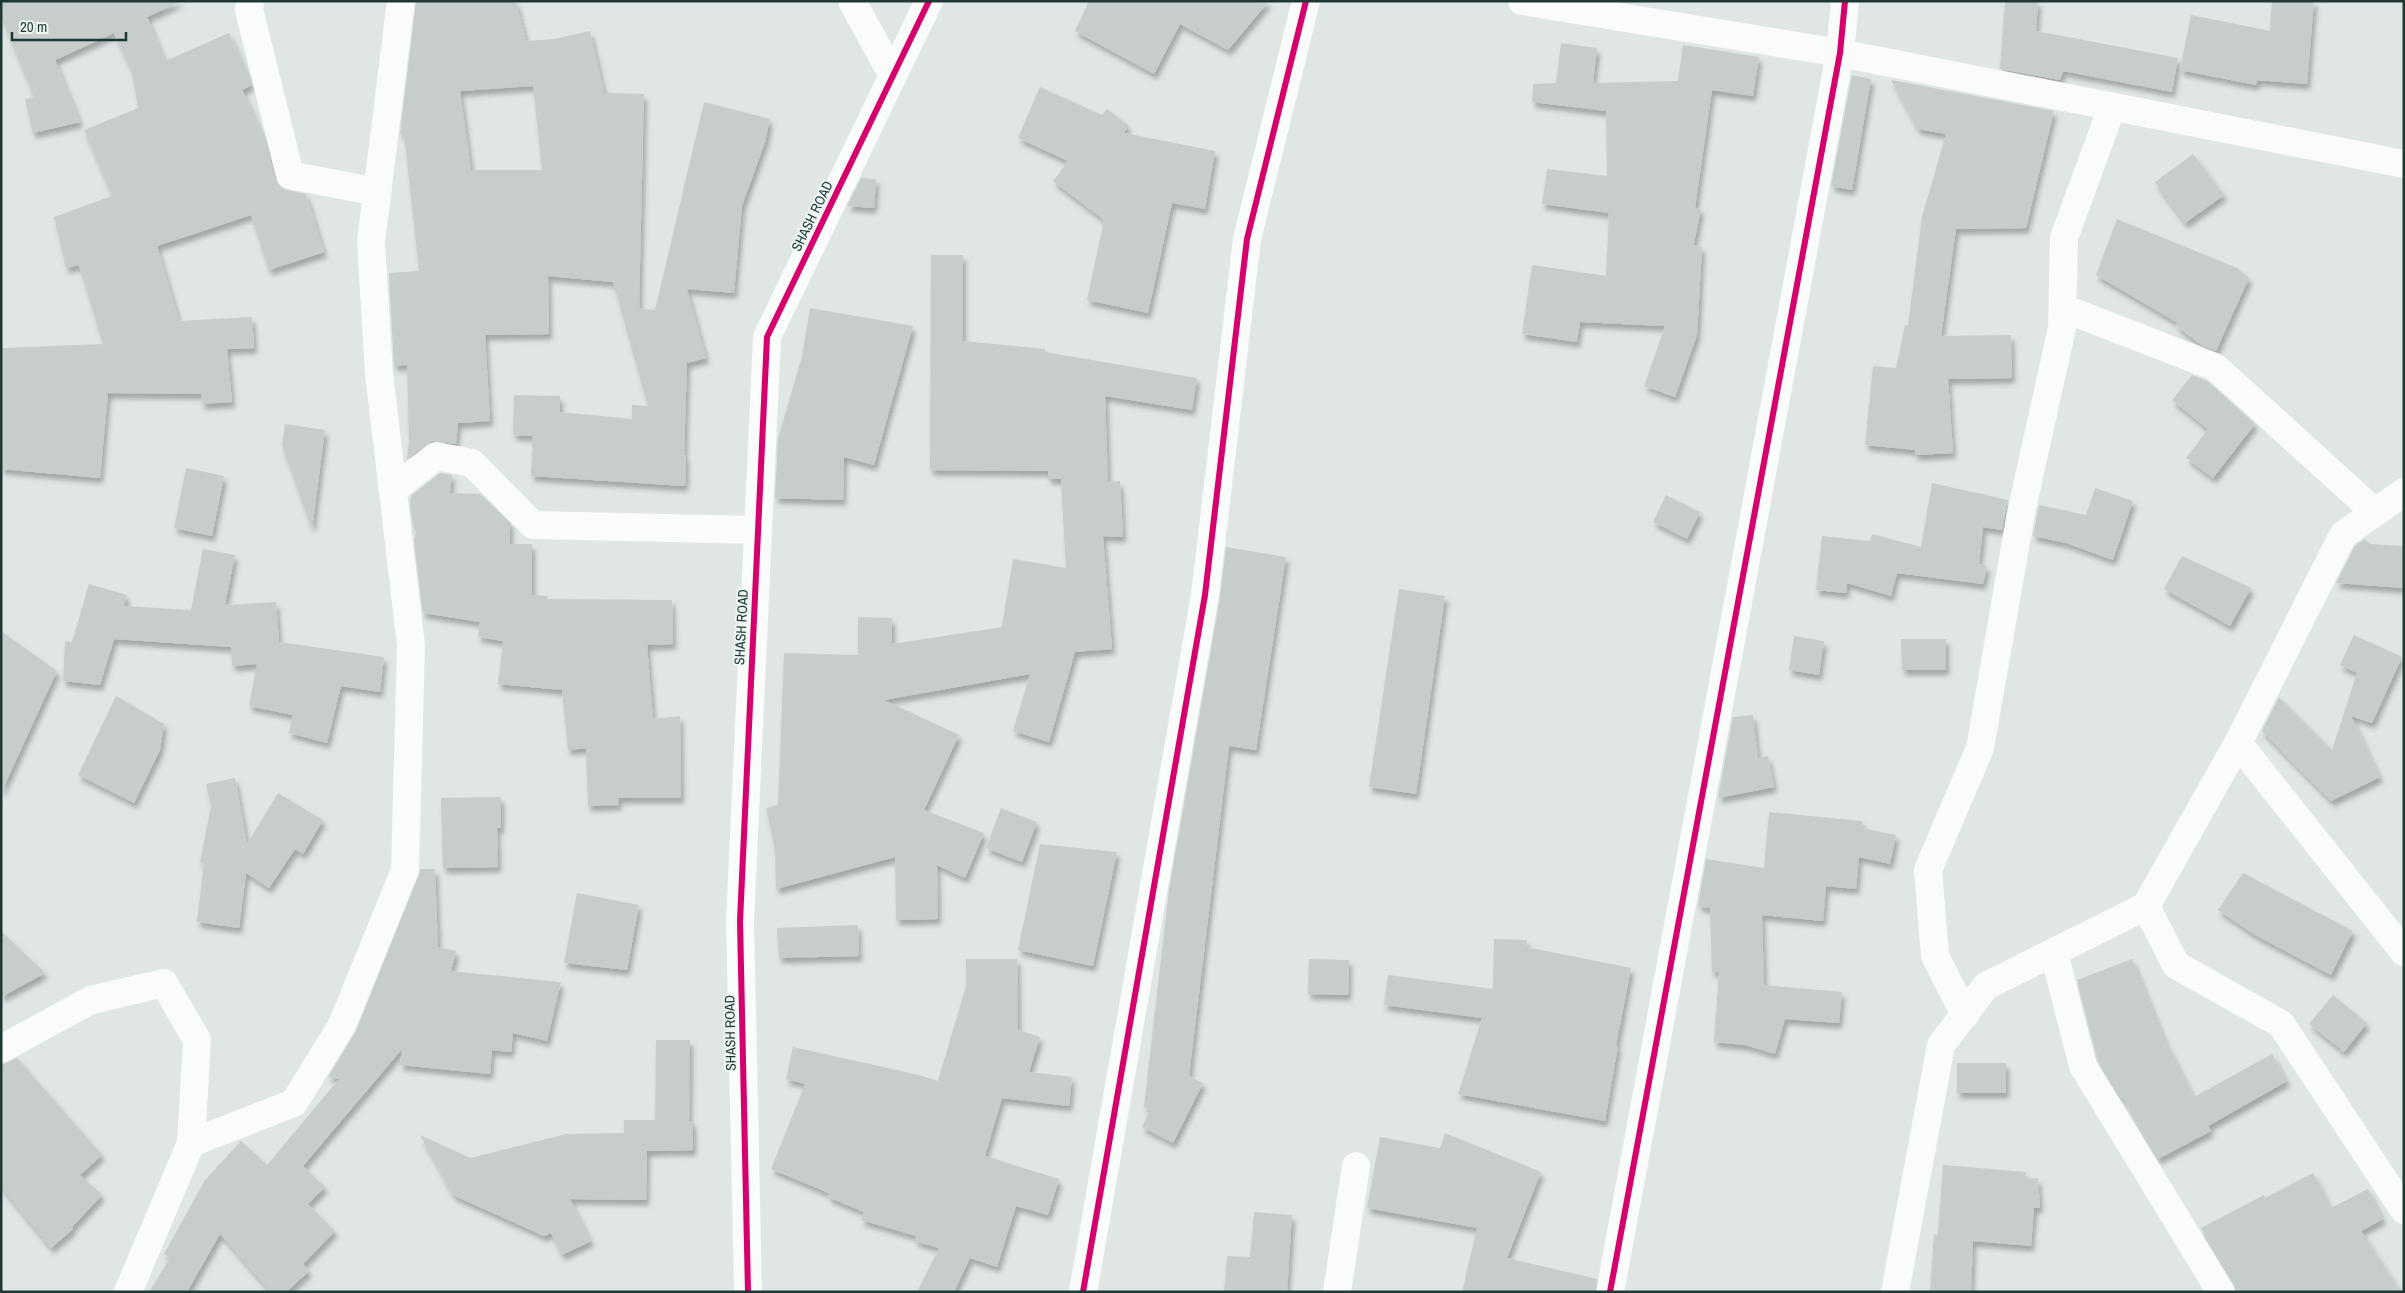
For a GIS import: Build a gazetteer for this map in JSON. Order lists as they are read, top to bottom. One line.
{"streets":{"street":["SHASH ROAD"]},"scale_bar":"20 m"}
